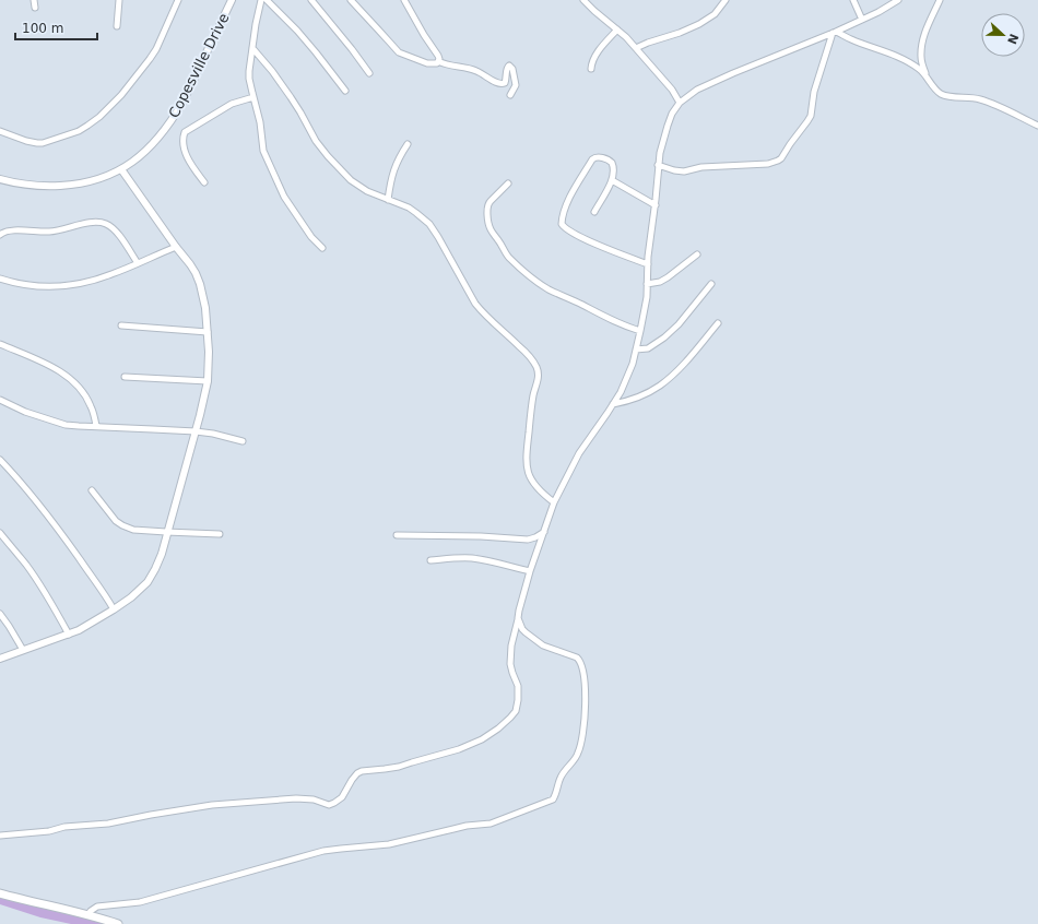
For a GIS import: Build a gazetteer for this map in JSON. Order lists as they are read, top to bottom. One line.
{"streets":{"street":["Copesville Drive"]},"scale_bar":"100 m","north":"right"}
